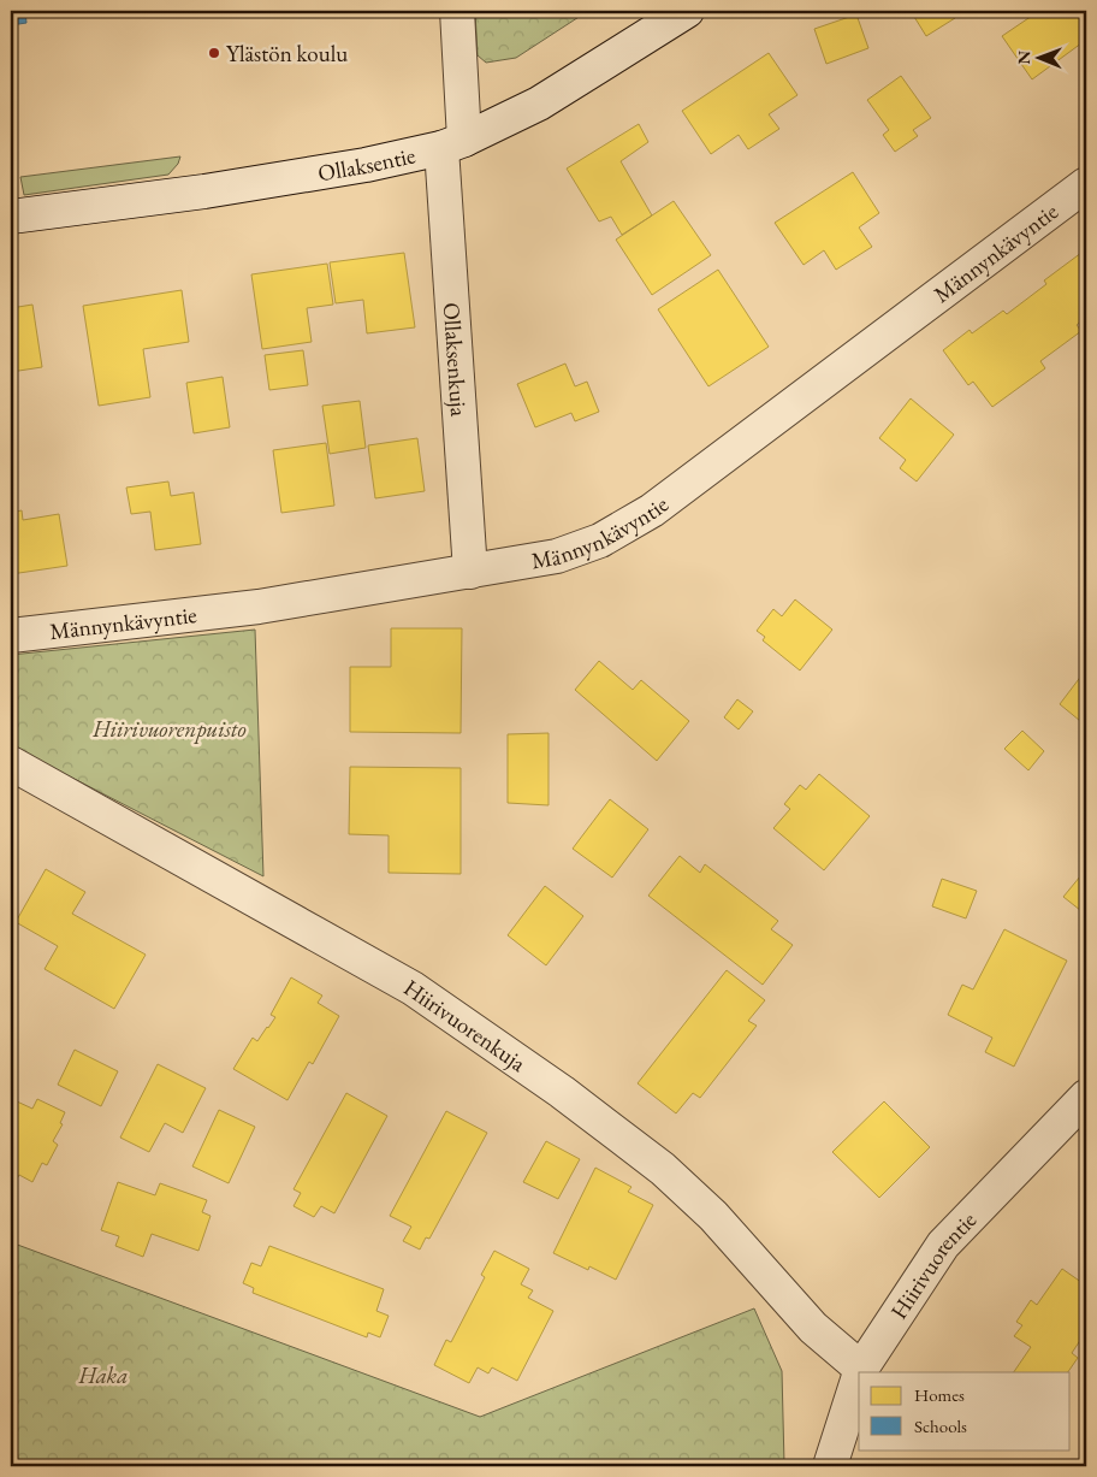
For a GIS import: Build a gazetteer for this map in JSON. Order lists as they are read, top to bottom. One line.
{"streets":{"street":["Ollaksentie","Männynkävyntie","Ollaksenkuja","Hiirivuorenkuja","Hiirivuorentie"]},"crossings":[["Ollaksentie","Ollaksenkuja"],["Männynkävyntie","Ollaksenkuja"],["Hiirivuorenkuja","Hiirivuorentie"]],"parks":["Hiirivuorenpuisto","Haka"],"places":["Ylästön koulu"],"legend":["Homes","Schools"],"north":"left"}
